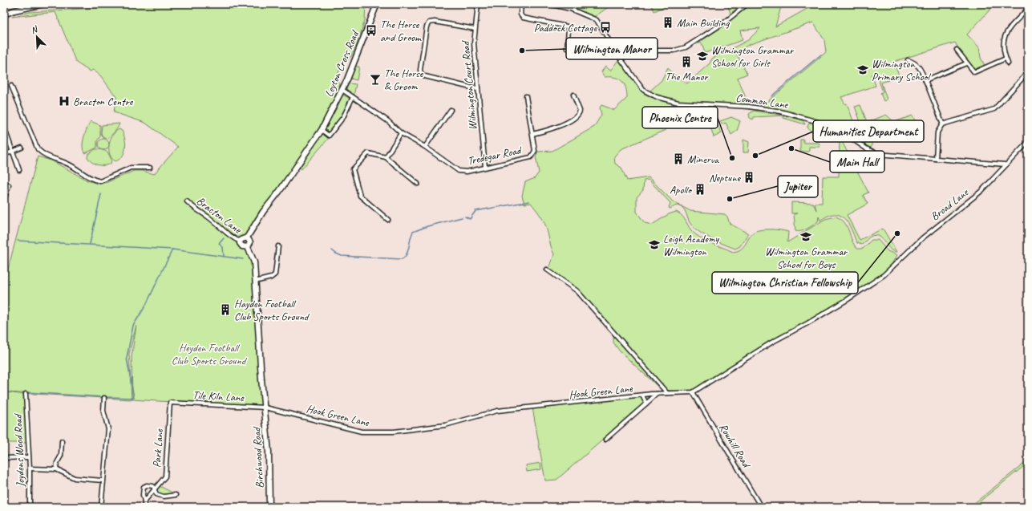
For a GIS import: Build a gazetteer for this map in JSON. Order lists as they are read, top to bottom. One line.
{"streets":{"street":["Leyton Cross Road","Wilmington Court Road","Common Lane","Tredegar Road","Broad Lane","Bracton Lane","Hook Green Lane","Tile Kiln Lane","Rowhill Road","Park Lane","Joydens Wood Road","Birchwood Road"]},"crossings":[["Leyton Cross Road","Tredegar Road"],["Leyton Cross Road","Bracton Lane"],["Wilmington Court Road","Tredegar Road"],["Common Lane","Broad Lane"],["Broad Lane","Hook Green Lane"],["Broad Lane","Rowhill Road"],["Hook Green Lane","Tile Kiln Lane"],["Hook Green Lane","Rowhill Road"],["Hook Green Lane","Birchwood Road"],["Tile Kiln Lane","Park Lane"],["Tile Kiln Lane","Birchwood Road"]],"parks":["Heyden Football Club Sports Ground"],"places":{"building":["Main Building","The Manor","Minerva","Neptune","Apollo","Hayden Football Club Sports Ground"],"bus stop":["Paddock Cottage","The Horse and Groom"],"other":["Wilmington Manor","Main Hall","Humanities Department","Phoenix Centre","Jupiter","Wilmington Christian Fellowship"],"school or university":["Wilmington Grammar School for Girls","Wilmington Primary School","Wilmington Grammar School for Boys","Leigh Academy Wilmington"],"bar":["The Horse & Groom"],"hospital":["Bracton Centre"]},"north":"top left"}
